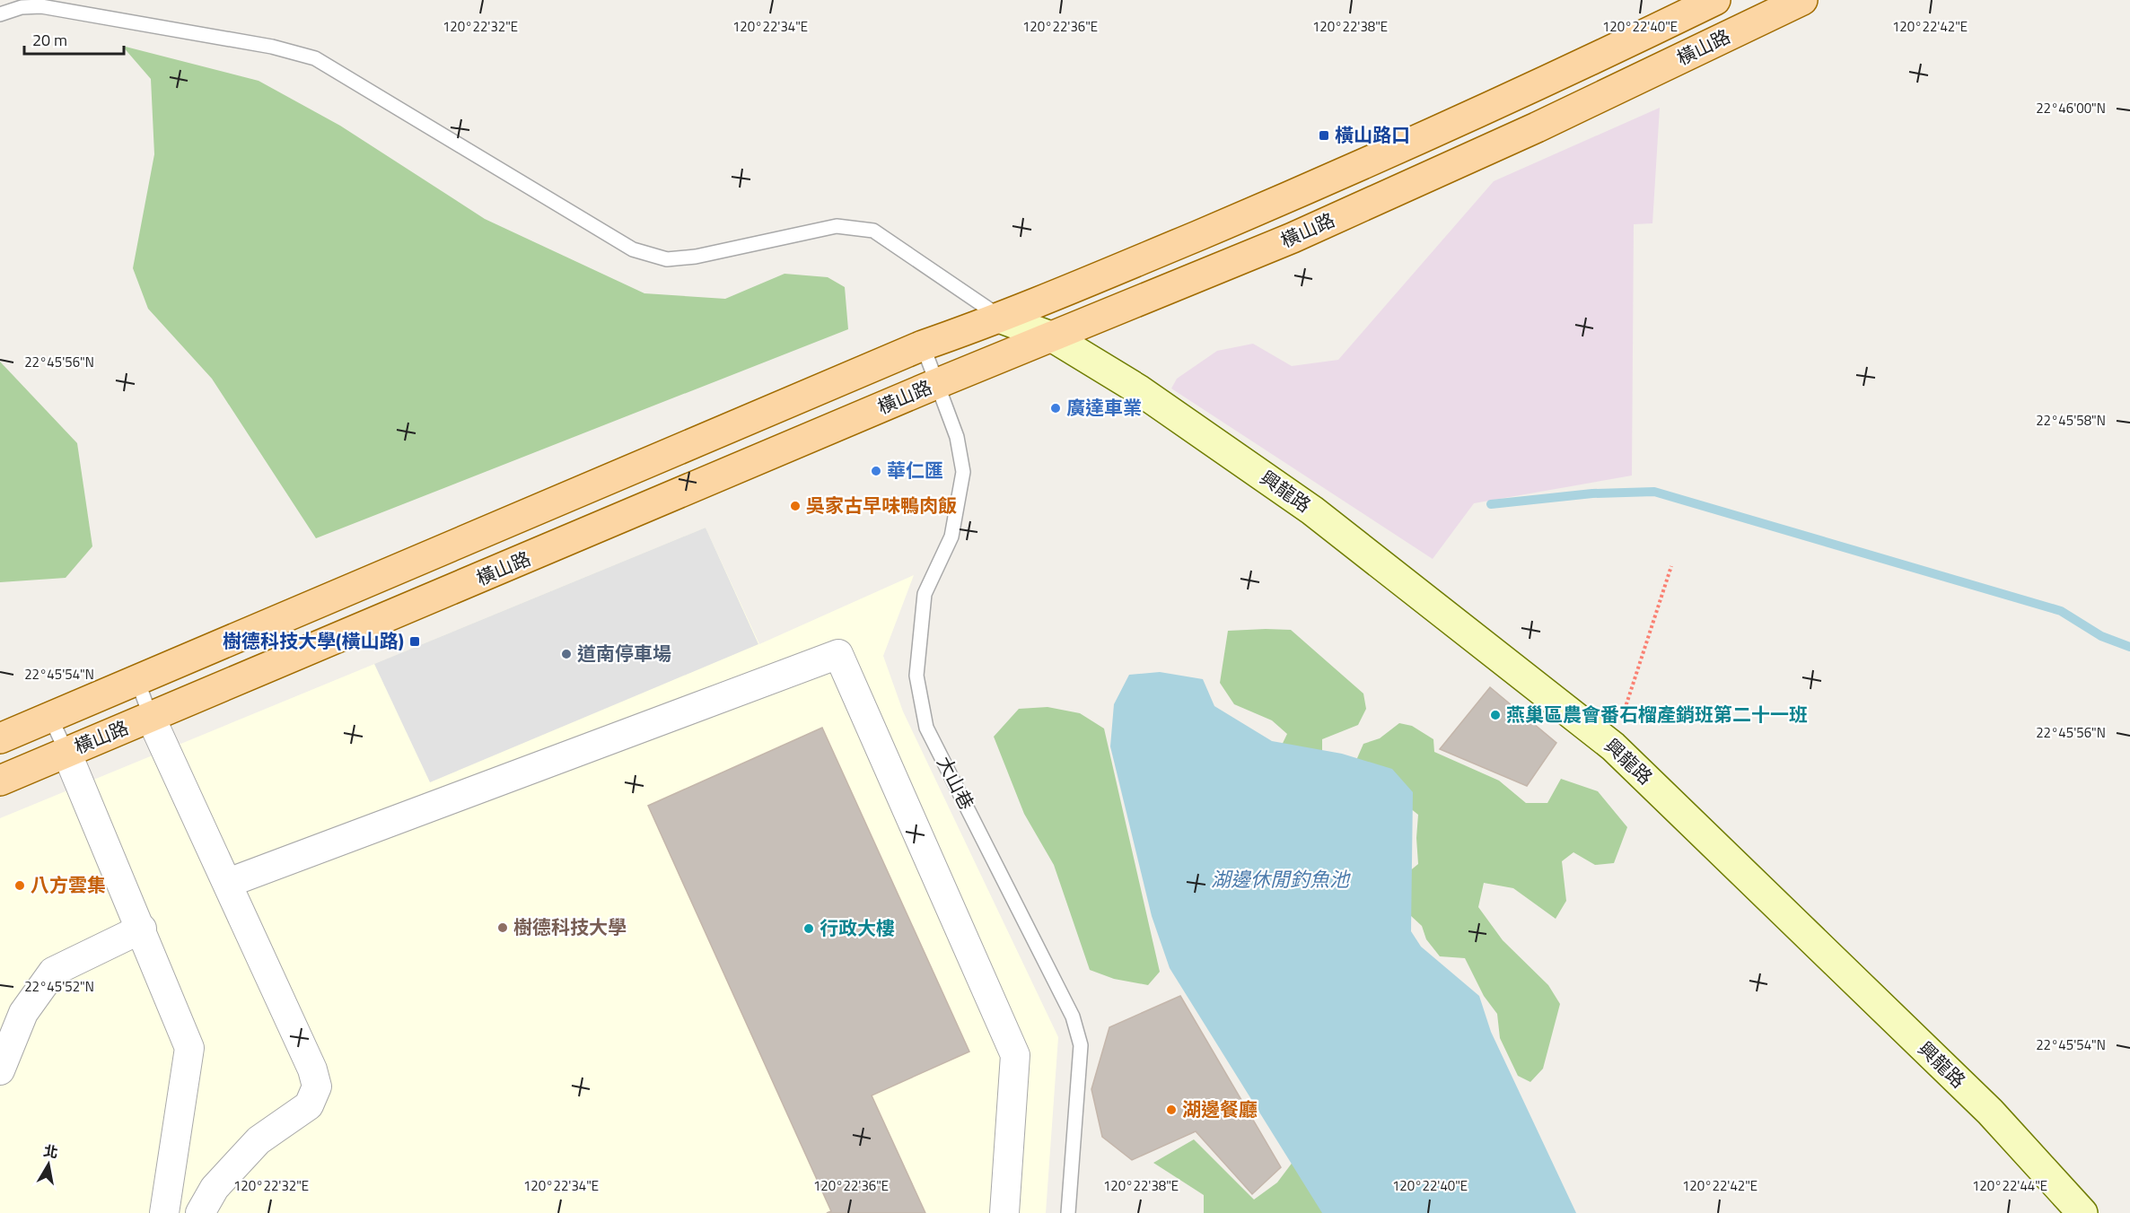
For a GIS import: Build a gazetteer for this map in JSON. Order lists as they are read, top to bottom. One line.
{"streets":{"main road":["橫山路"],"street":["興龍路"],"lane":["大山巷"]},"crossings":[["橫山路","興龍路"],["橫山路","大山巷"]],"water":["湖邊休閒釣魚池"],"places":{"transit":["橫山路口","樹德科技大學(橫山路)"],"other":["廣達車業","華仁匯","吳家古早味鴨肉飯","道南停車場","燕巢區農會番石榴產銷班第二十一班","八方雲集","樹德科技大學","行政大樓","湖邊餐廳"]},"scale_bar":"20 m","north":"top","coordinates":["120°22'32\"E","120°22'34\"E","120°22'36\"E","120°22'38\"E","120°22'40\"E","120°22'42\"E","22°46'00\"N","22°45'56\"N","22°45'58\"N","22°45'54\"N","22°45'52\"N","120°22'44\"E"]}
